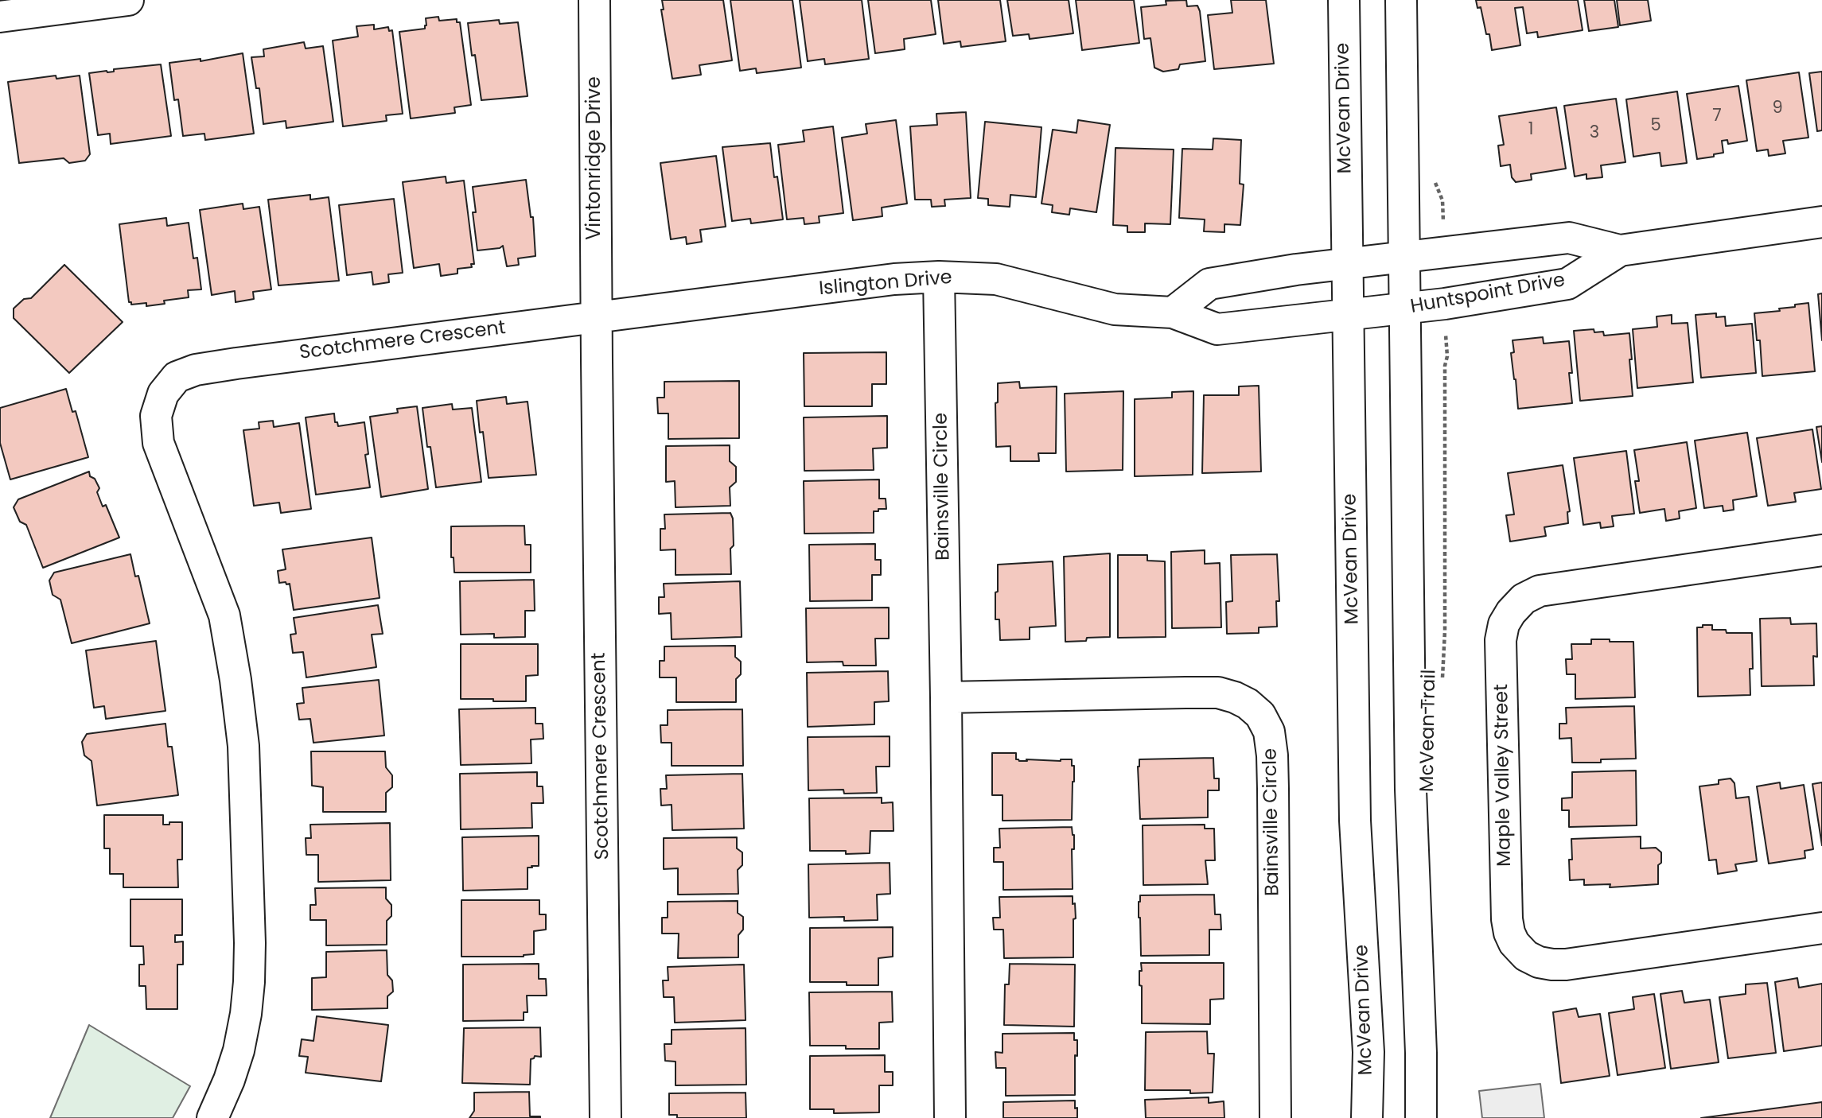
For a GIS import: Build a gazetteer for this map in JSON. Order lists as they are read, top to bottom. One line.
{"streets":{"street":["McVean Drive","Vintonridge Drive","Islington Drive","Huntspoint Drive","Scotchmere Crescent","Bainsville Circle","Maple Valley Street"],"path":["McVean Trail"]},"crossings":[["McVean Drive","Islington Drive"],["McVean Drive","Huntspoint Drive"],["Vintonridge Drive","Islington Drive"],["Vintonridge Drive","Scotchmere Crescent"],["Islington Drive","Huntspoint Drive"],["Islington Drive","Scotchmere Crescent"],["Islington Drive","Bainsville Circle"]],"house_numbers":["9","7","5","1","3"]}
